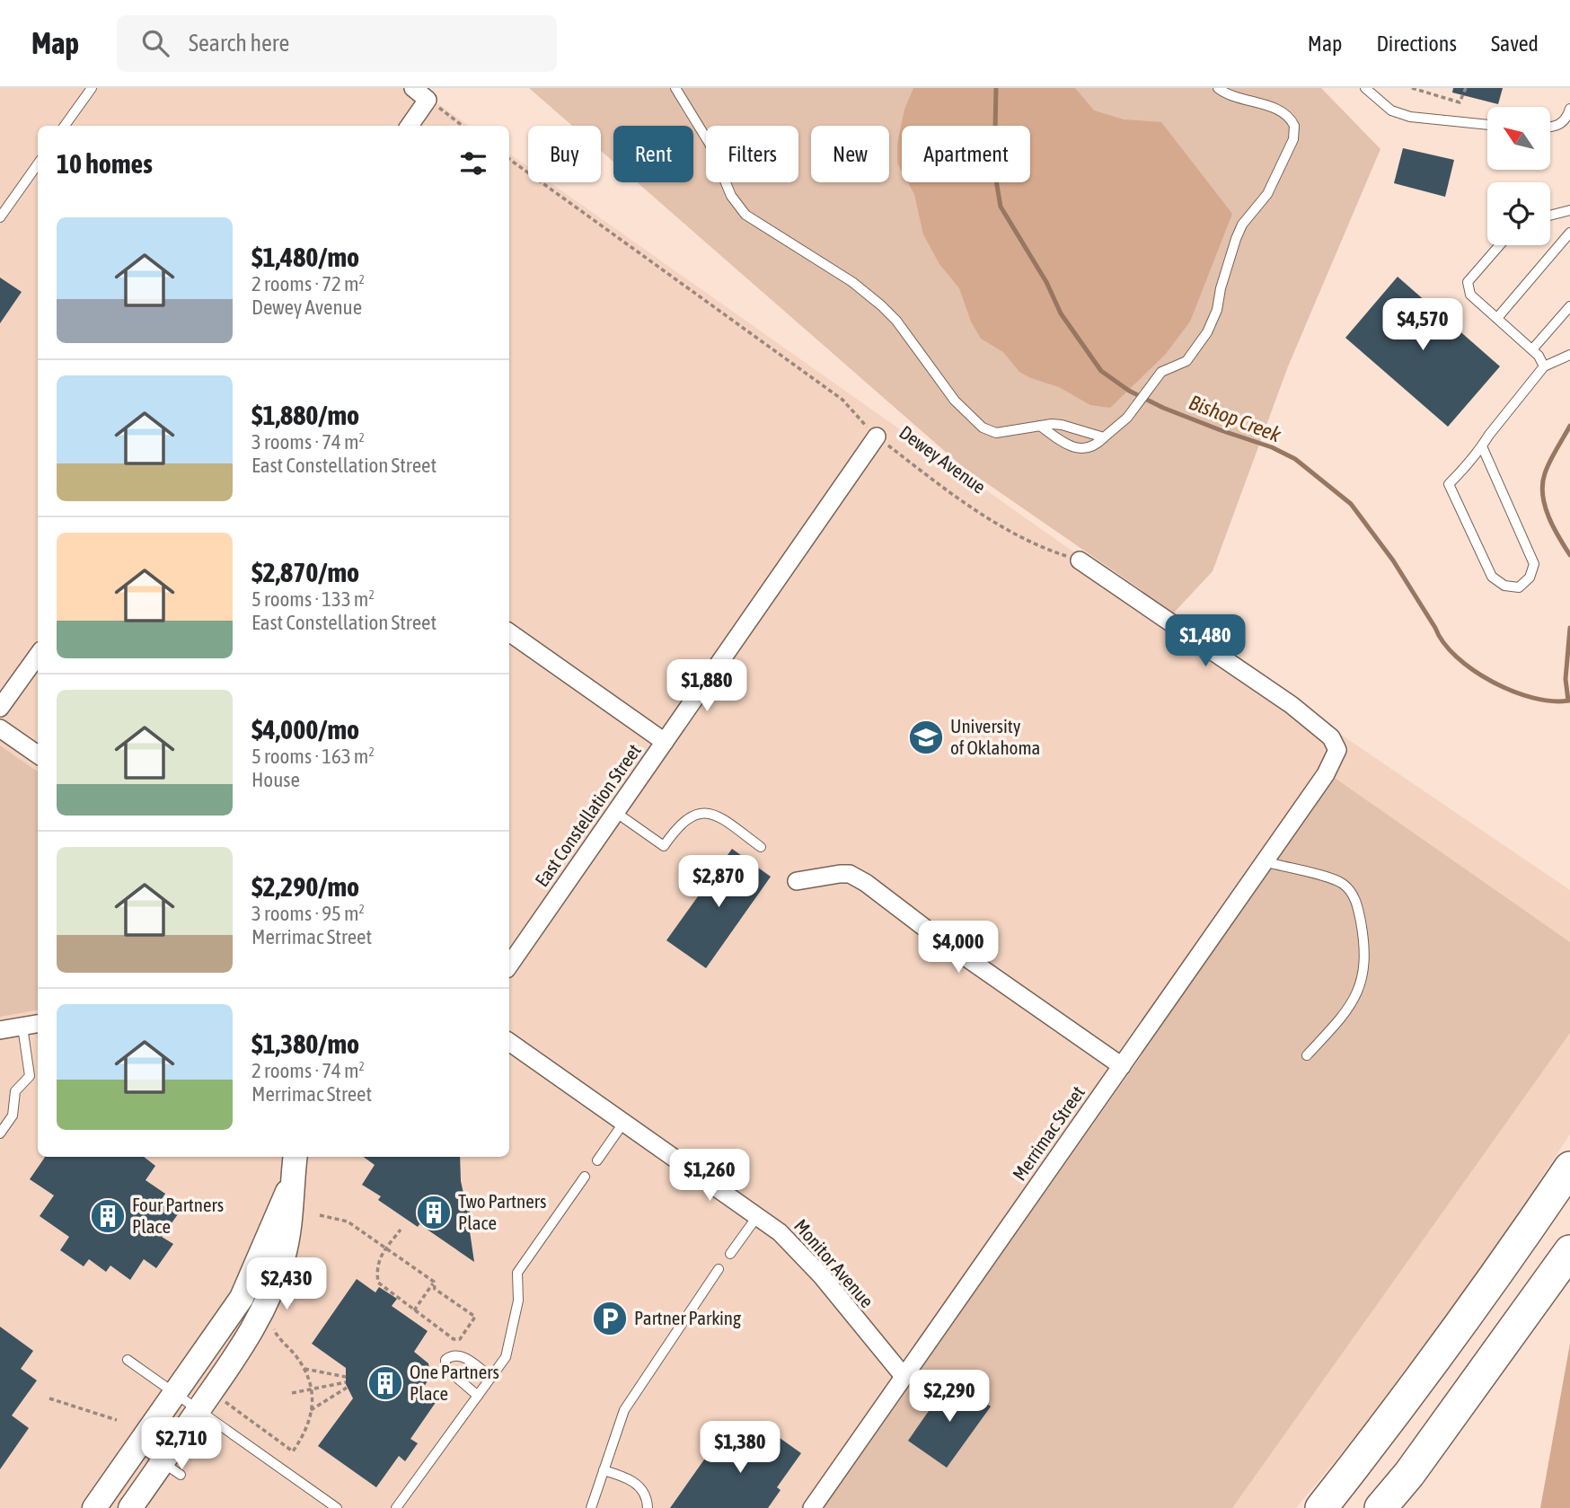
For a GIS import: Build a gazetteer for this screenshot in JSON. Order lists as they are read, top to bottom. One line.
{"streets":{"street":["East Constellation Street","Merrimac Street","Monitor Avenue"],"path":["Dewey Avenue"]},"crossings":[["Dewey Avenue","East Constellation Street"],["Dewey Avenue","Merrimac Street"],["Merrimac Street","Monitor Avenue"]],"water":["Bishop Creek"],"places":{"school or university":["University of Oklahoma"],"building":["Two Partners Place","Four Partners Place","One Partners Place"],"parking":["Partner Parking"]},"north":"top left","page":{"header":"Map","search":"Search here","nav":["Map","Directions","Saved"],"chip":["Buy","Rent","Filters","New","Apartment"],"heading":"10 homes","list":[{"name":"$1,480/mo","note":"2 rooms · 72 m² · Dewey Avenue"},{"name":"$1,880/mo","note":"3 rooms · 74 m² · East Constellation Street"},{"name":"$2,870/mo","note":"5 rooms · 133 m² · East Constellation Street"},{"name":"$4,000/mo","note":"5 rooms · 163 m² · House"},{"name":"$2,290/mo","note":"3 rooms · 95 m² · Merrimac Street"},{"name":"$1,380/mo","note":"2 rooms · 74 m² · Merrimac Street"}],"price":["$4,570","$1,480","$1,880","$2,870","$4,000","$1,260","$2,430","$2,290","$2,710","$1,380"]}}
